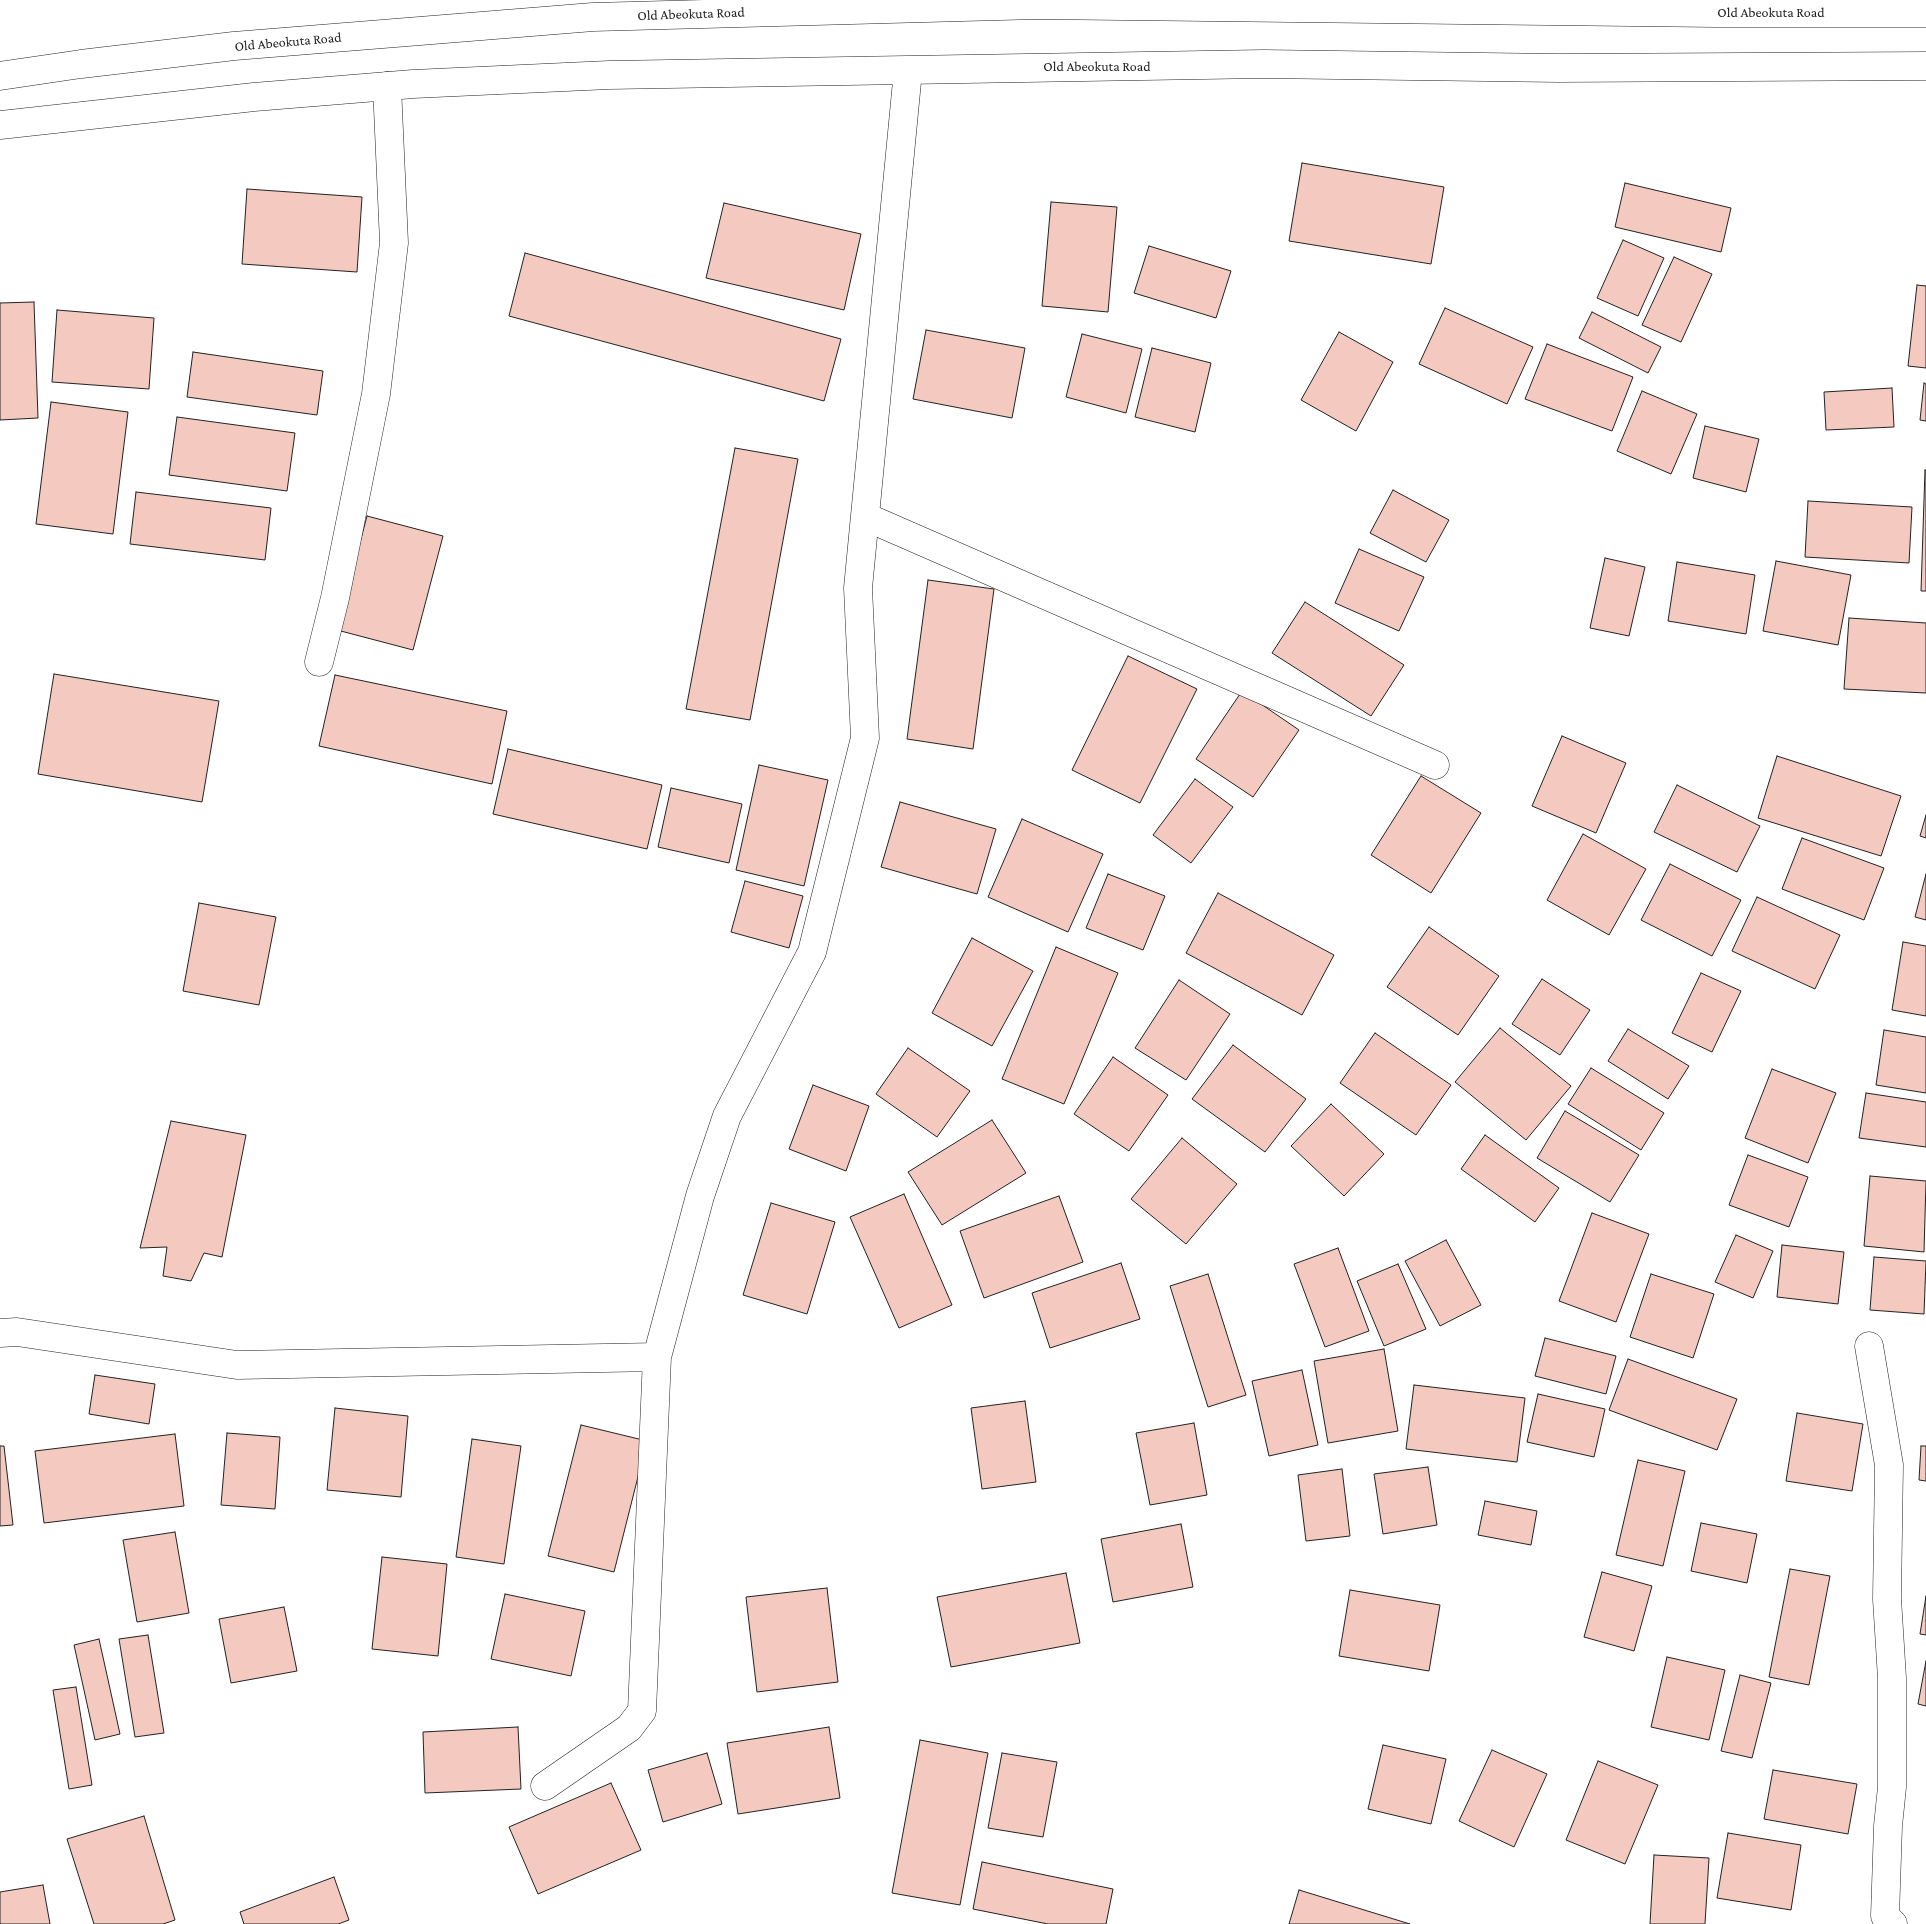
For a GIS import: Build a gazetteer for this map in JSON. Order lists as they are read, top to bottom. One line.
{"streets":{"main road":["Old Abeokuta Road"]}}
